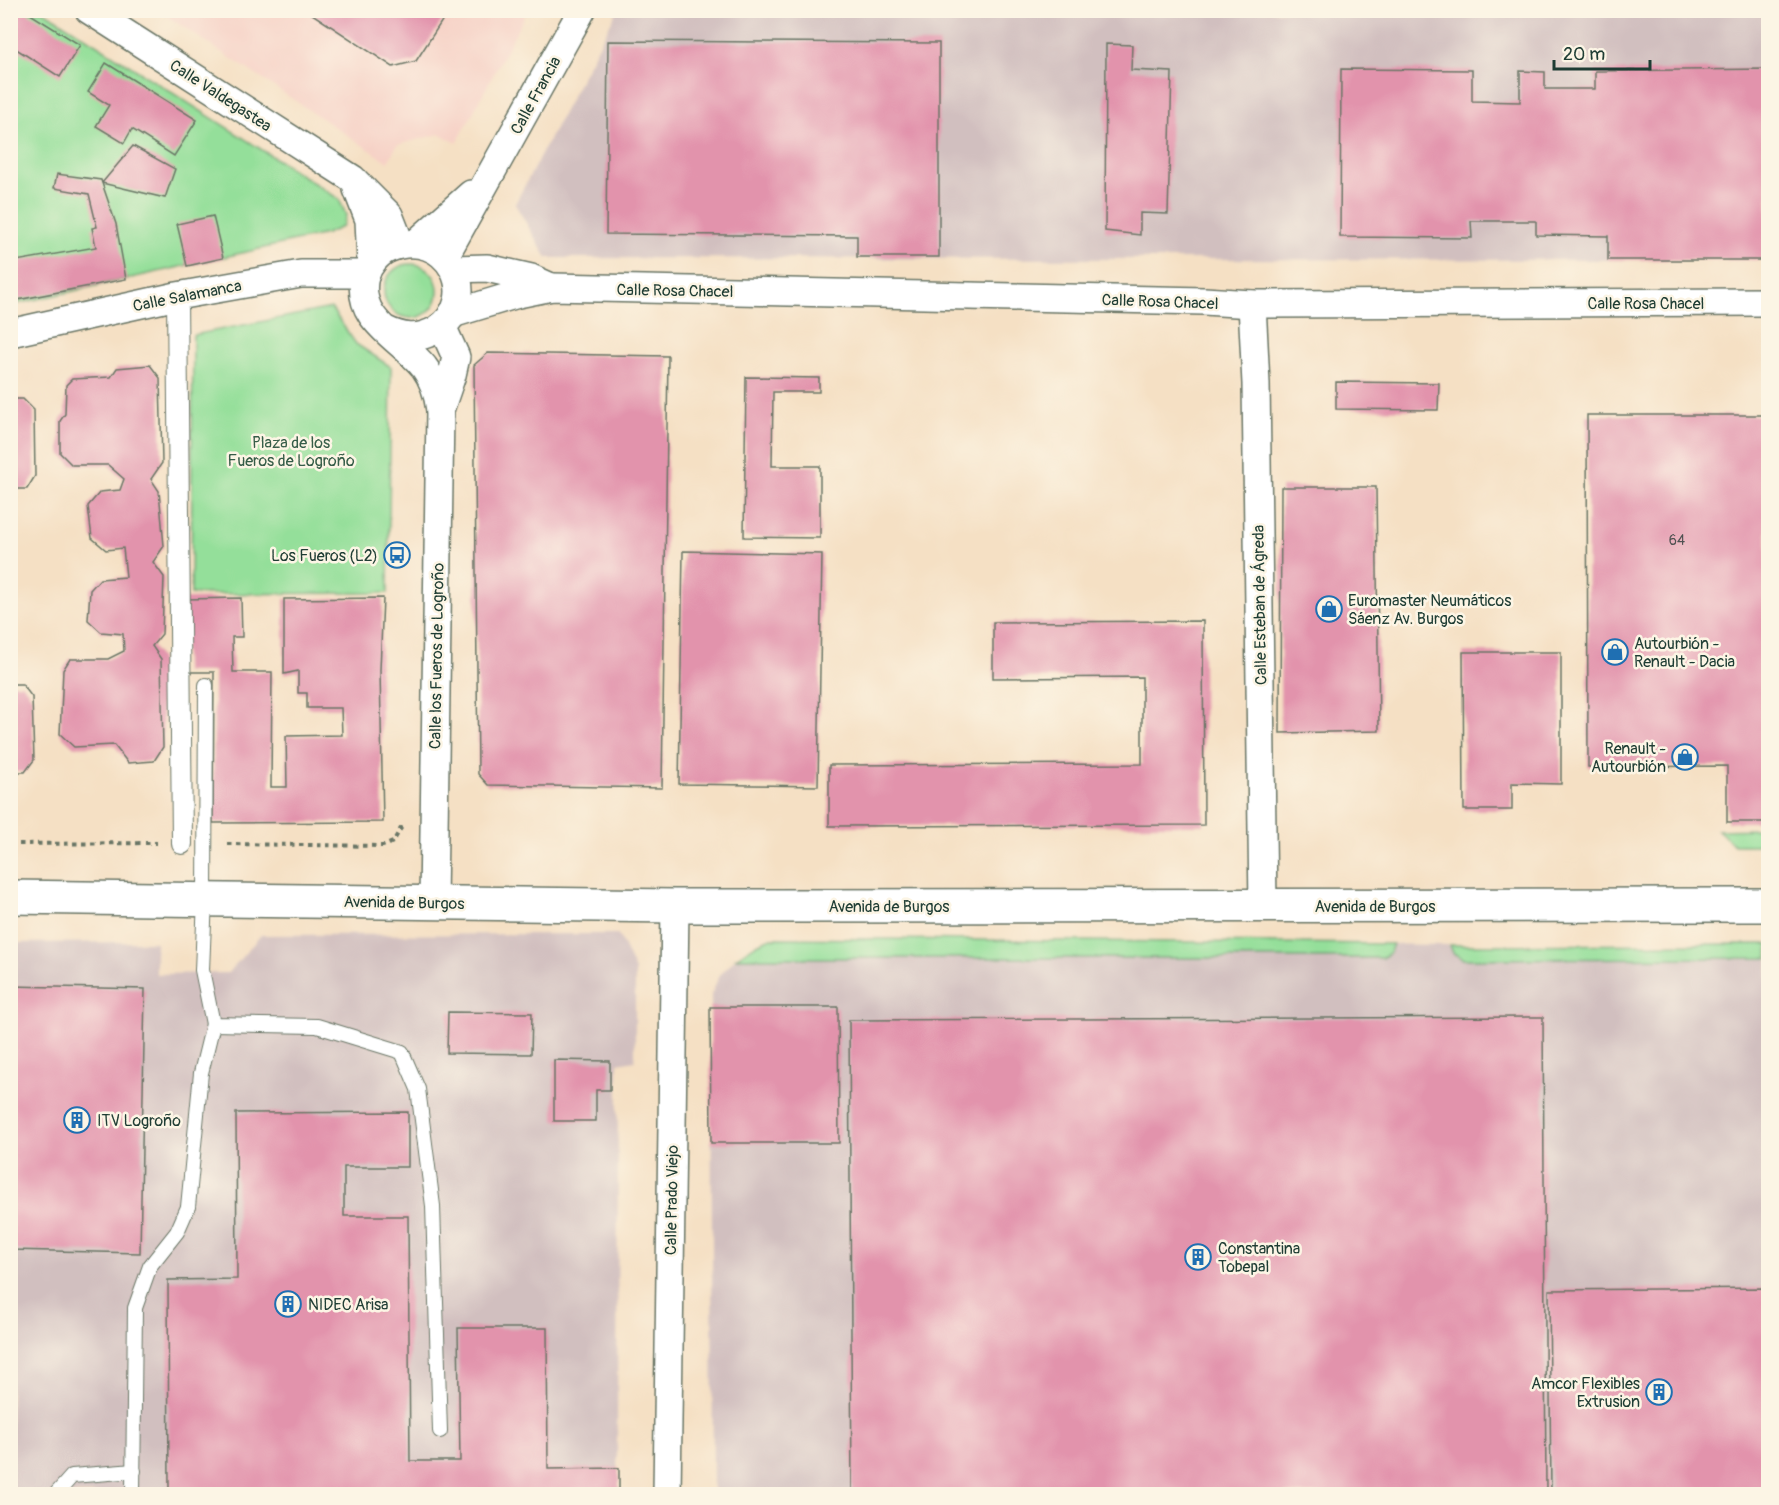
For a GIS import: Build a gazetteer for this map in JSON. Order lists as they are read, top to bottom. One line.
{"streets":{"main road":["Avenida de Burgos"],"street":["Calle Valdegastea","Calle Francia","Calle Rosa Chacel","Calle Salamanca","Calle Esteban de Ágreda","Calle los Fueros de Logroño","Calle Prado Viejo"]},"crossings":[["Calle Valdegastea","Calle Francia"],["Calle Valdegastea","Calle Rosa Chacel"],["Calle Valdegastea","Calle Salamanca"],["Calle Valdegastea","Calle los Fueros de Logroño"],["Calle Francia","Calle Rosa Chacel"],["Calle Francia","Calle Salamanca"],["Calle Francia","Calle los Fueros de Logroño"],["Calle Rosa Chacel","Calle Salamanca"],["Calle Rosa Chacel","Calle Esteban de Ágreda"],["Calle Rosa Chacel","Calle los Fueros de Logroño"],["Calle Salamanca","Calle los Fueros de Logroño"],["Calle Esteban de Ágreda","Avenida de Burgos"],["Calle los Fueros de Logroño","Avenida de Burgos"],["Avenida de Burgos","Calle Prado Viejo"]],"parks":["Plaza de los Fueros de Logroño"],"places":{"bus stop":["Los Fueros (L2)"],"shop":["Euromaster Neumáticos Sáenz Av. Burgos","Autourbión - Renault - Dacia","Renault - Autourbión"],"building":["ITV Logroño","Constantina Tobepal","NIDEC Arisa","Amcor Flexibles Extrusion"]},"house_numbers":["64"],"scale_bar":"20 m"}
